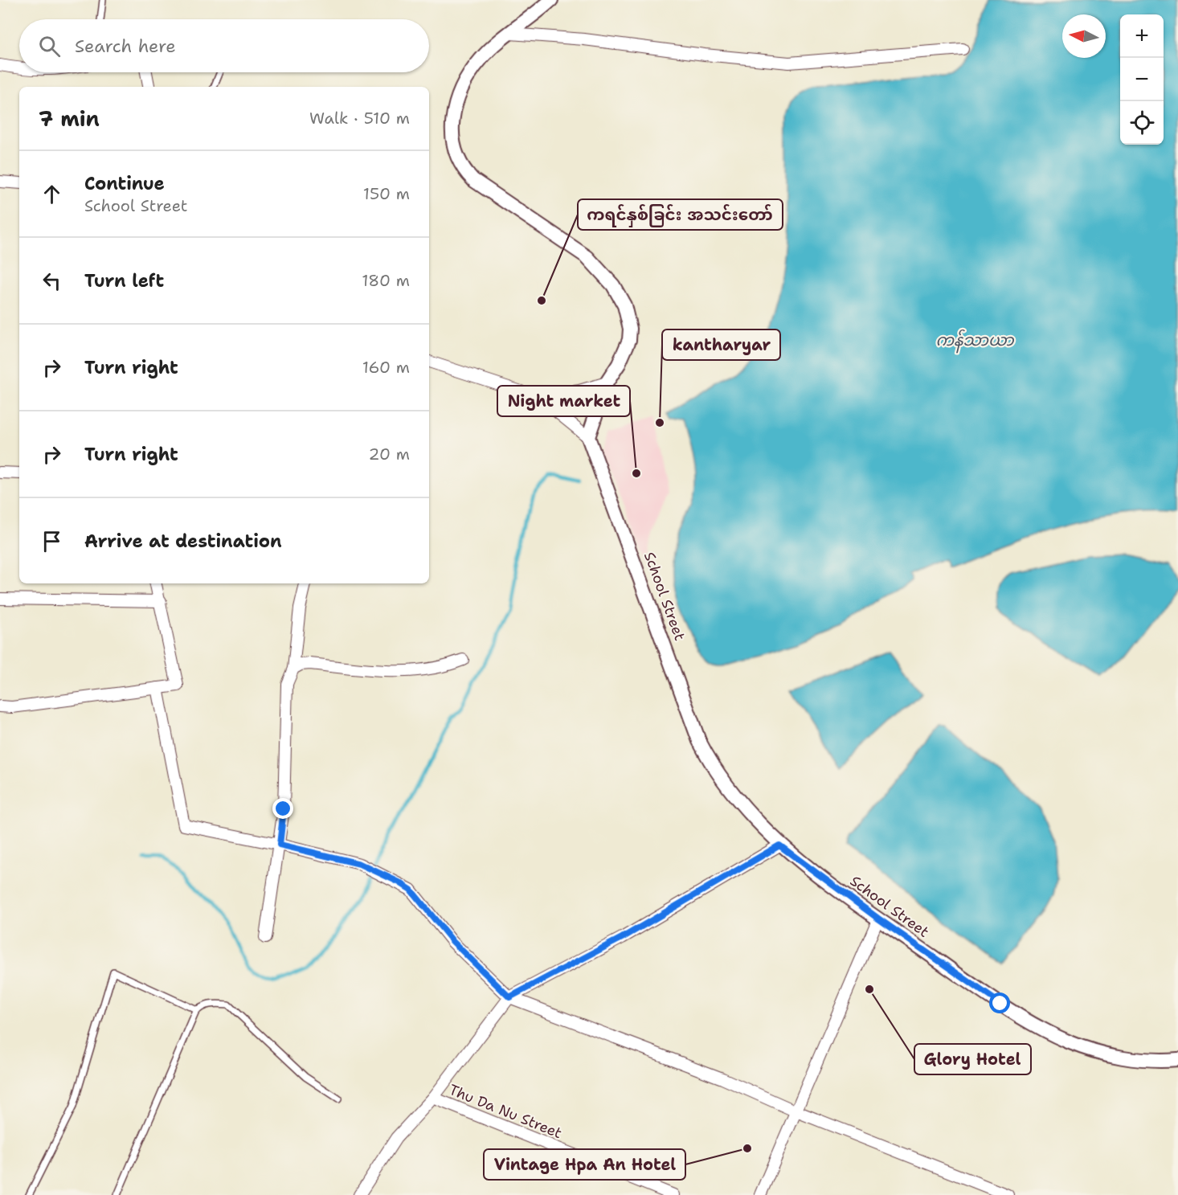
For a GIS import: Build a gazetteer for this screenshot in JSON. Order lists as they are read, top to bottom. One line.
{"streets":{"street":["School Street","Thu Da Nu Street"]},"water":["ကန်သာယာ"],"places":["ကရင်နှစ်ခြင်း အသင်းတော်","kantharyar","Night market","Glory Hotel","Vintage Hpa An Hotel"],"north":"left","page":{"map_buttons":["+","−"],"search":"Search here","heading":["7 min","Walk · 510 m"],"list":[["Continue","School Street","150 m"],["Turn left","180 m"],["Turn right","160 m"],["Turn right","20 m"],"Arrive at destination"]}}
